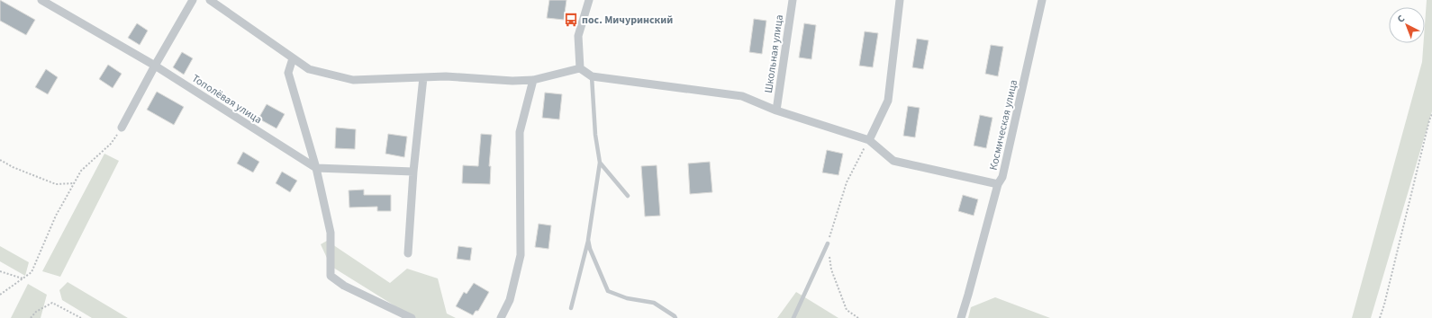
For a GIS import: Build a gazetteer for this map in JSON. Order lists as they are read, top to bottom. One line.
{"streets":{"street":["Школьная улица","Тополёвая улица","Космическая улица"]},"places":{"bus stop":["пос. Мичуринский"]},"north":"top left"}
